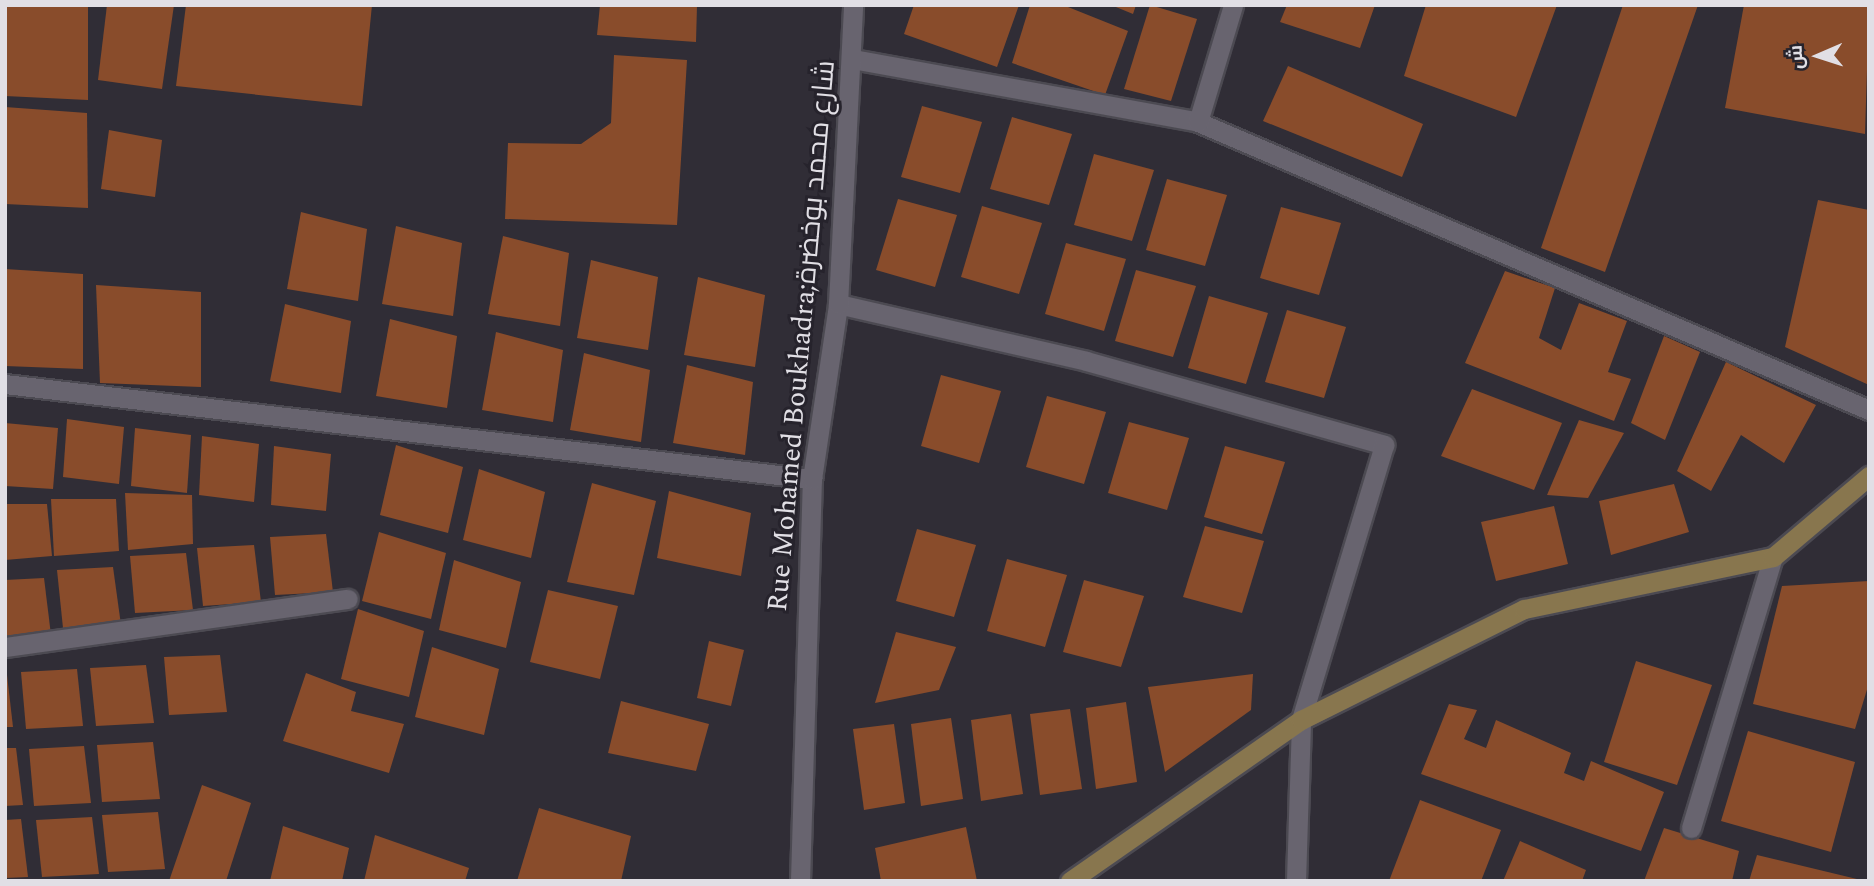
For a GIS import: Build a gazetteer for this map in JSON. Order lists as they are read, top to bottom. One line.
{"streets":{"street":["Rue Mohamed Boukhadra;شارع محمد بوخضرة"]},"north":"left"}
